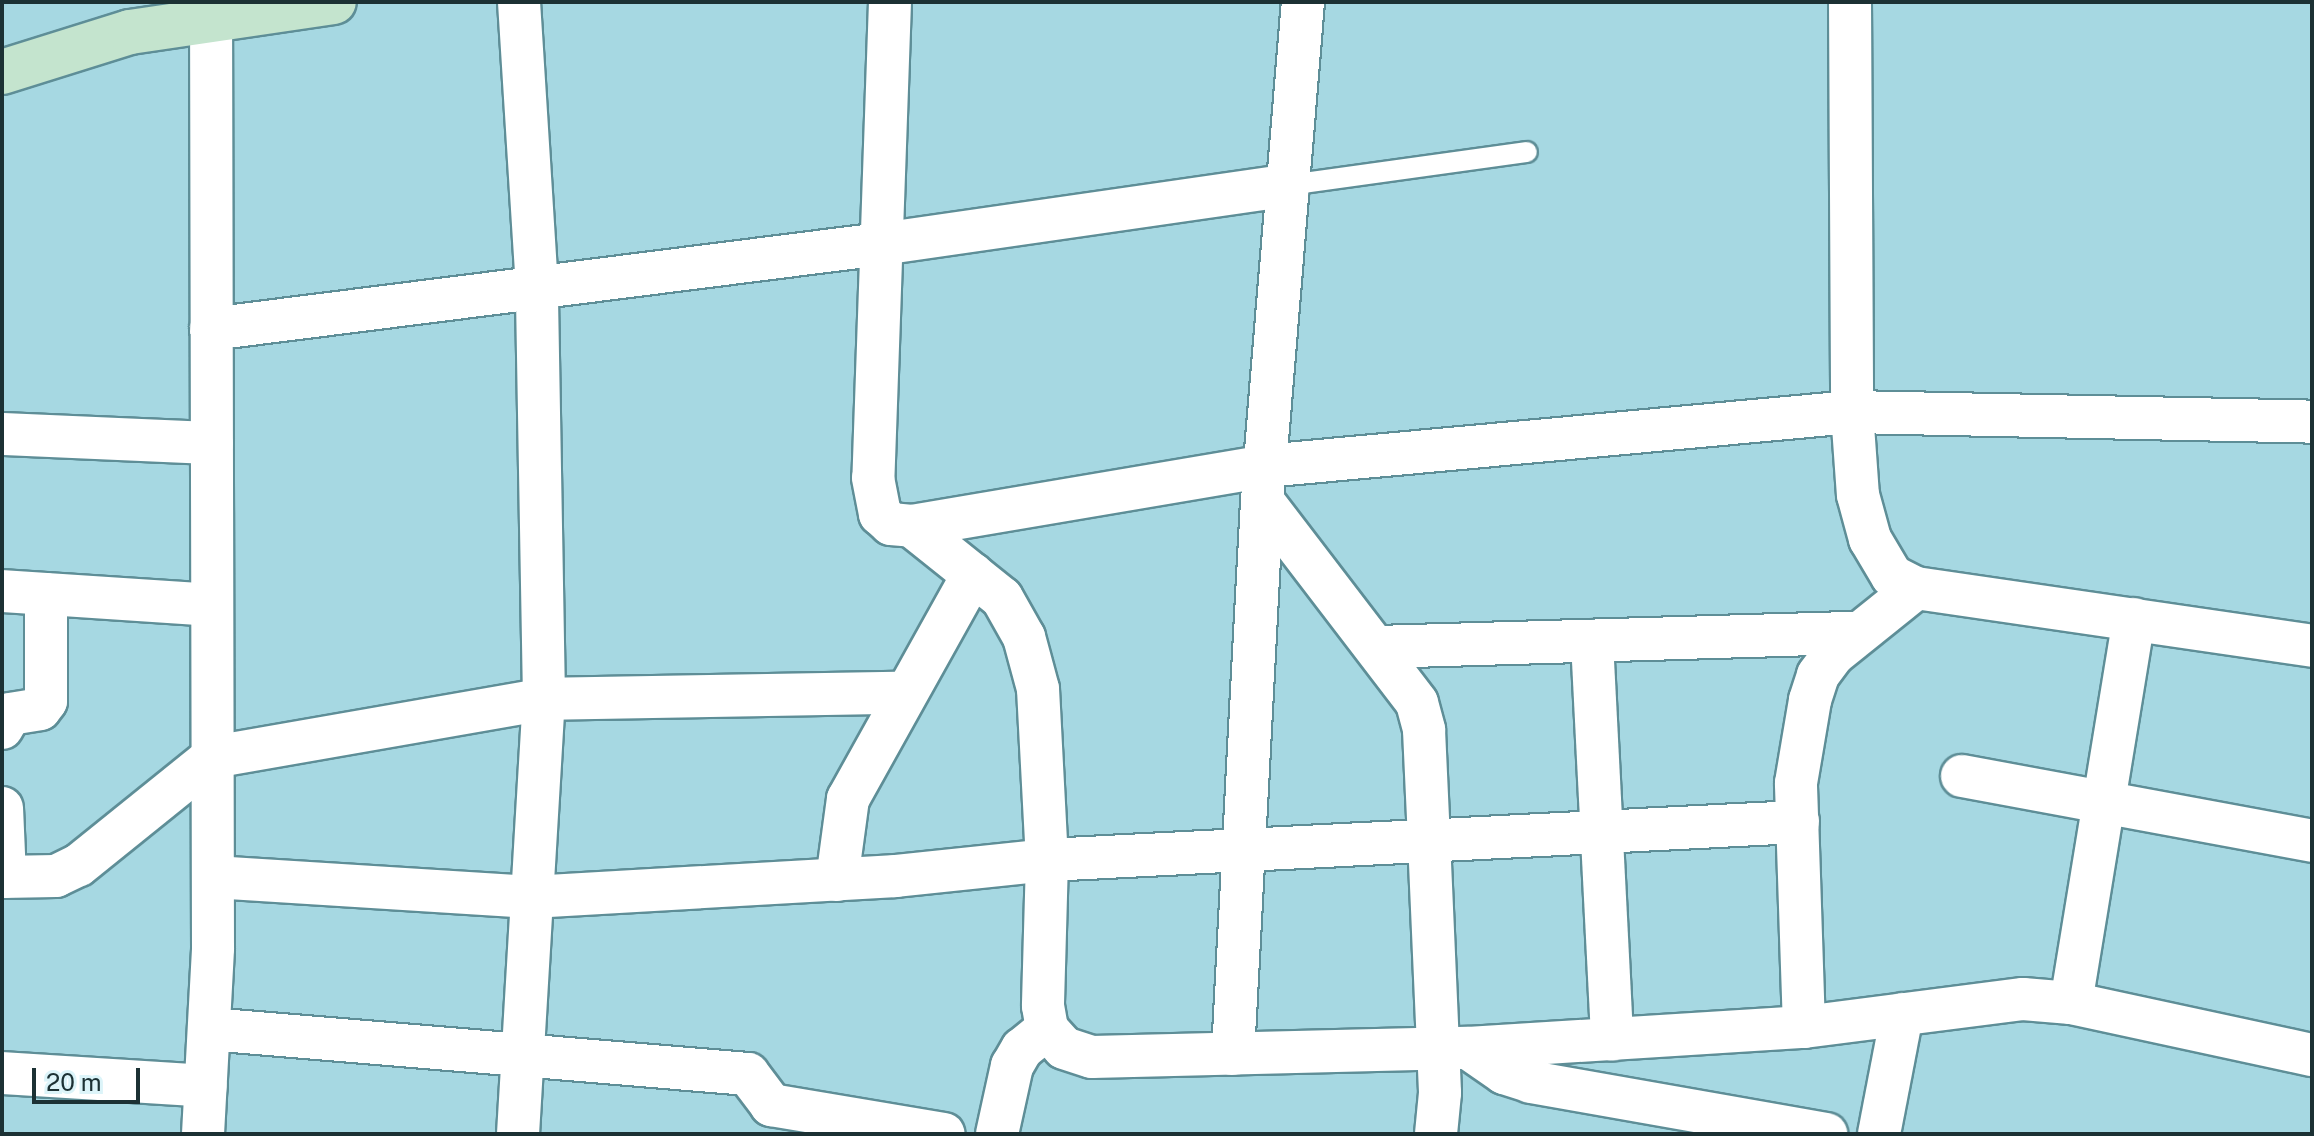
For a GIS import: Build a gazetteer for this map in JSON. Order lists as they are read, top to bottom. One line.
{"scale_bar":"20 m"}
